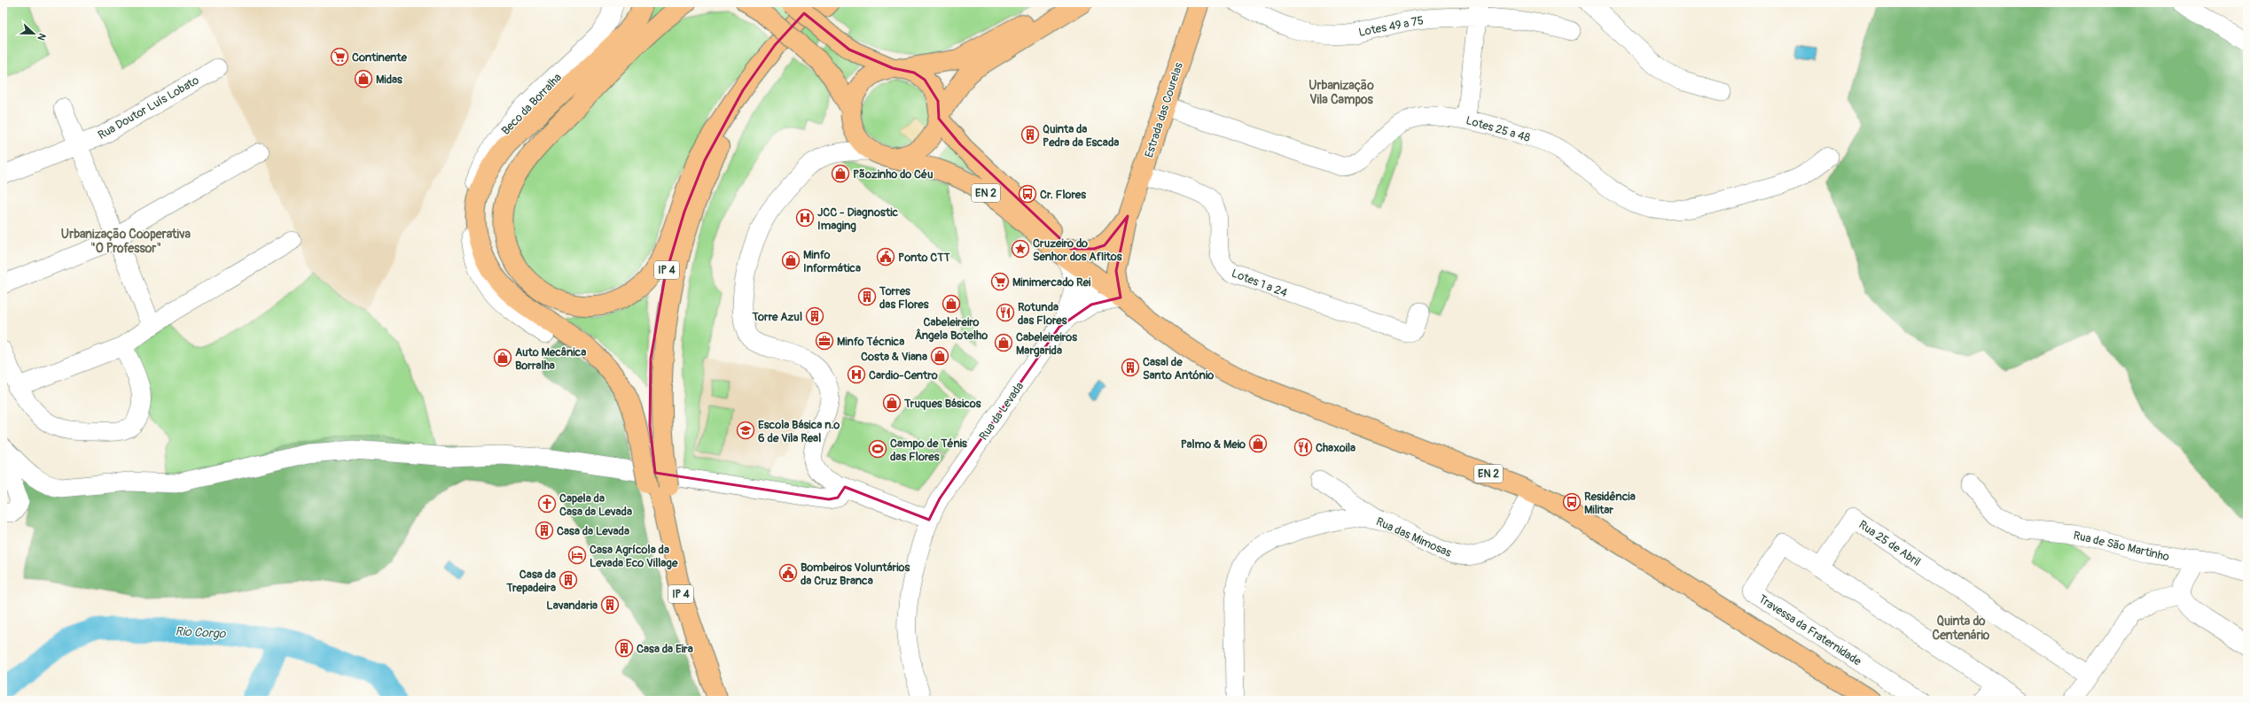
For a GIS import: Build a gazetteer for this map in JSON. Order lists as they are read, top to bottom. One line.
{"streets":{"main road":["Estrada das Courelas","EN 2","IP 4"],"street":["Lotes 49 a 75","Beco da Borralha","Rua Doutor Luís Lobato","Lotes 25 a 48","Lotes 1 a 24","Rua da Levada","Rua das Mimosas","Rua 25 de Abril","Rua de São Martinho","Travessa da Fraternidade"]},"crossings":[["Estrada das Courelas","Lotes 25 a 48"],["Estrada das Courelas","Lotes 1 a 24"],["EN 2","Rua das Mimosas"],["Rua 25 de Abril","Travessa da Fraternidade"]],"districts":["Urbanização Vila Campos","Urbanização Cooperativa \"O Professor\"","Quinta do Centenário"],"water":["Rio Corgo"],"places":{"supermarket":["Continente","Minimercado Rei"],"shop":["Midas","Pãozinho do Céu","Minfo Informática","Cabeleireiro Ângela Botelho","Cabeleireiros Margarida","Costa & Viana","Auto Mecânica Borralha","Truques Básicos","Palmo & Meio"],"building":["Quinta da Pedra da Escada","Torres das Flores","Torre Azul","Casal de Santo António","Casa da Levada","Casa da Trepadeira","Lavandaria","Casa da Eira"],"bus stop":["Cr. Flores","Residência Militar"],"hospital":["JCC - Diagnostic Imaging","Cardio-Centro"],"place":["Cruzeiro do Senhor dos Aflitos"],"public building":["Ponto CTT","Bombeiros Voluntários da Cruz Branca"],"restaurant":["Rotunda das Flores","Chaxoila"],"office":["Minfo Técnica"],"school or university":["Escola Básica n.º 6 de Vila Real"],"sports":["Campo de Ténis das Flores"],"church":["Capela da Casa da Levada"],"hotel":["Casa Agrícola da Levada Eco Village"]},"north":"right"}
